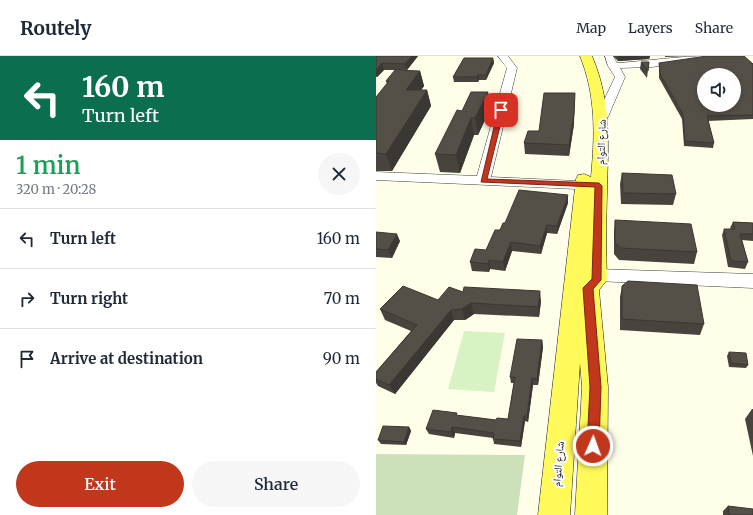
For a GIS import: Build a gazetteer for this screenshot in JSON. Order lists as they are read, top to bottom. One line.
{"streets":{"main road":["شارع التوام"]},"page":{"header":"Routely","nav":["Map","Layers","Share"],"turn":["160 m","Turn left"],"heading":["1 min","320 m · 20:28"],"list":[{"name":"Turn left","value":"160 m"},{"name":"Turn right","value":"70 m"},{"name":"Arrive at destination","value":"90 m"}],"buttons":["Exit","Share"]}}
